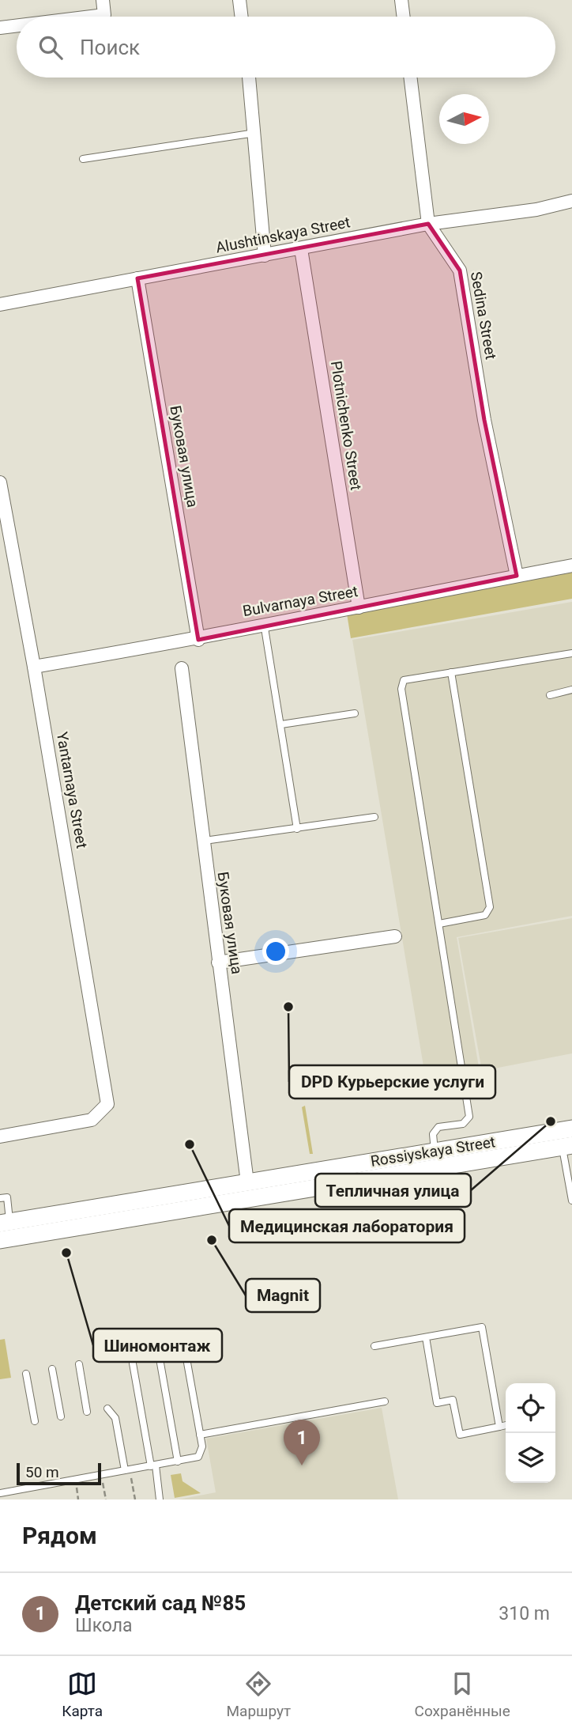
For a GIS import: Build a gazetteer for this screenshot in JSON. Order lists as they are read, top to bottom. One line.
{"streets":{"main road":["Rossiyskaya Street"],"street":["Alushtinskaya Street","Sedina Street","Plotnichenko Street","Буковая улица","Bulvarnaya Street","Yantarnaya Street"]},"crossings":[["Alushtinskaya Street","Sedina Street"],["Alushtinskaya Street","Plotnichenko Street"],["Alushtinskaya Street","Буковая улица"],["Sedina Street","Bulvarnaya Street"],["Plotnichenko Street","Bulvarnaya Street"],["Буковая улица","Bulvarnaya Street"],["Буковая улица","Rossiyskaya Street"],["Bulvarnaya Street","Yantarnaya Street"]],"places":["DPD Курьерские услуги","Тепличная улица","Медицинская лаборатория","Magnit","Шиномонтаж"],"scale_bar":"50 m","north":"right","page":{"search":"Поиск","pins":"1","scale":"50 m","heading":"Рядом","list":[{"mark":"1","name":"Детский сад №85","note":"Школа","value":"310 m"}],"nav":["Карта","Маршрут","Сохранённые"]}}
